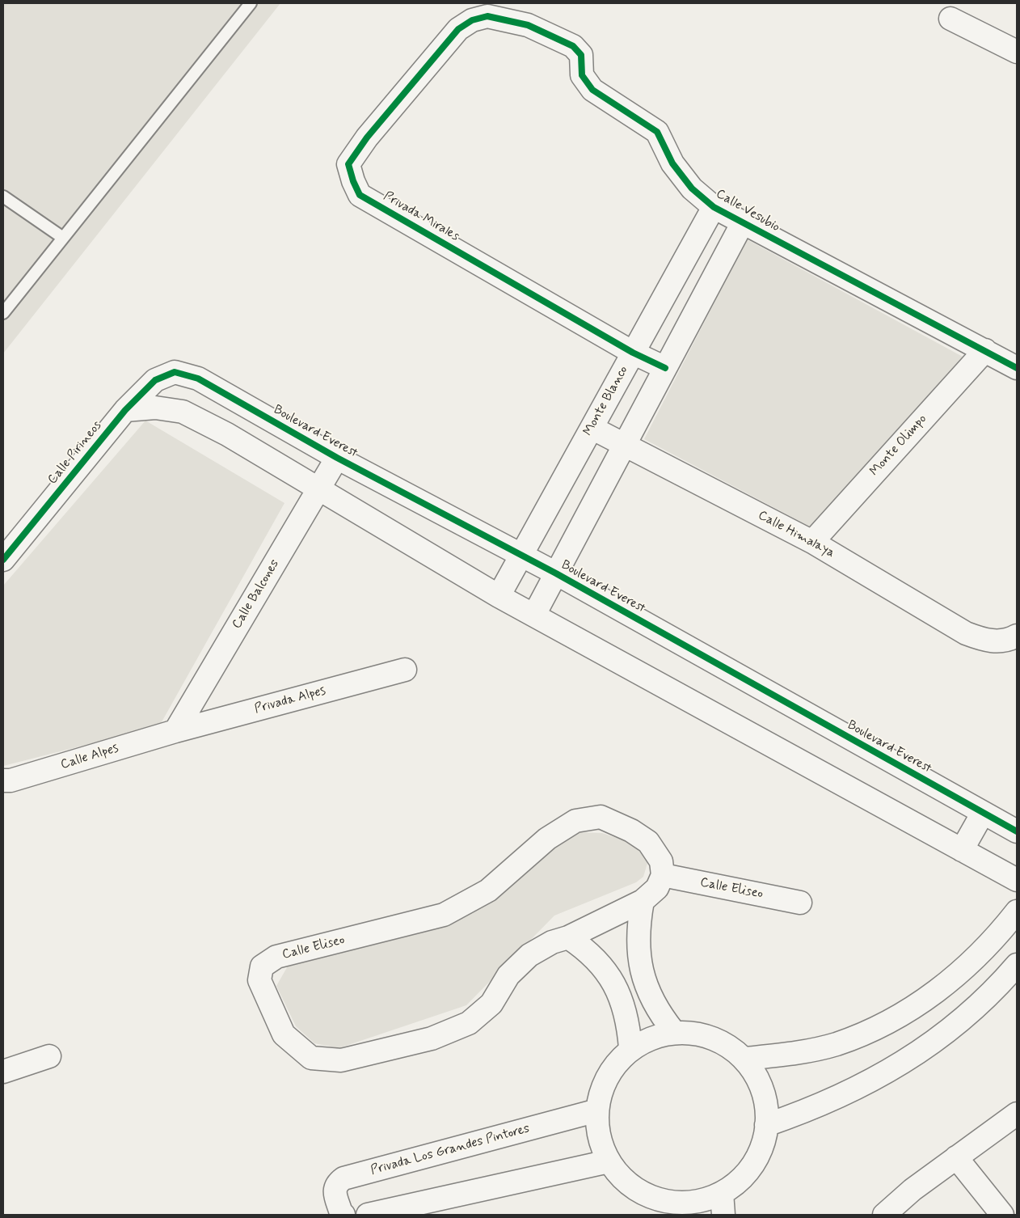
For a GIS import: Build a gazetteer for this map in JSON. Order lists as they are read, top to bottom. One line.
{"streets":{"street":["Calle Vesubio","Privada Mirales","Monte Blanco","Boulevard Everest","Monte Olimpo","Calle Pirineos","Calle Himalaya","Calle Balcones","Privada Alpes","Calle Alpes","Calle Eliseo","Privada Los Grandes Pintores"]},"crossings":[["Calle Vesubio","Privada Mirales"],["Calle Vesubio","Monte Blanco"],["Calle Vesubio","Monte Olimpo"],["Privada Mirales","Monte Blanco"],["Monte Blanco","Boulevard Everest"],["Monte Blanco","Calle Himalaya"],["Boulevard Everest","Calle Pirineos"],["Boulevard Everest","Calle Balcones"],["Monte Olimpo","Calle Himalaya"],["Calle Balcones","Privada Alpes"],["Calle Balcones","Calle Alpes"],["Privada Alpes","Calle Alpes"]]}
